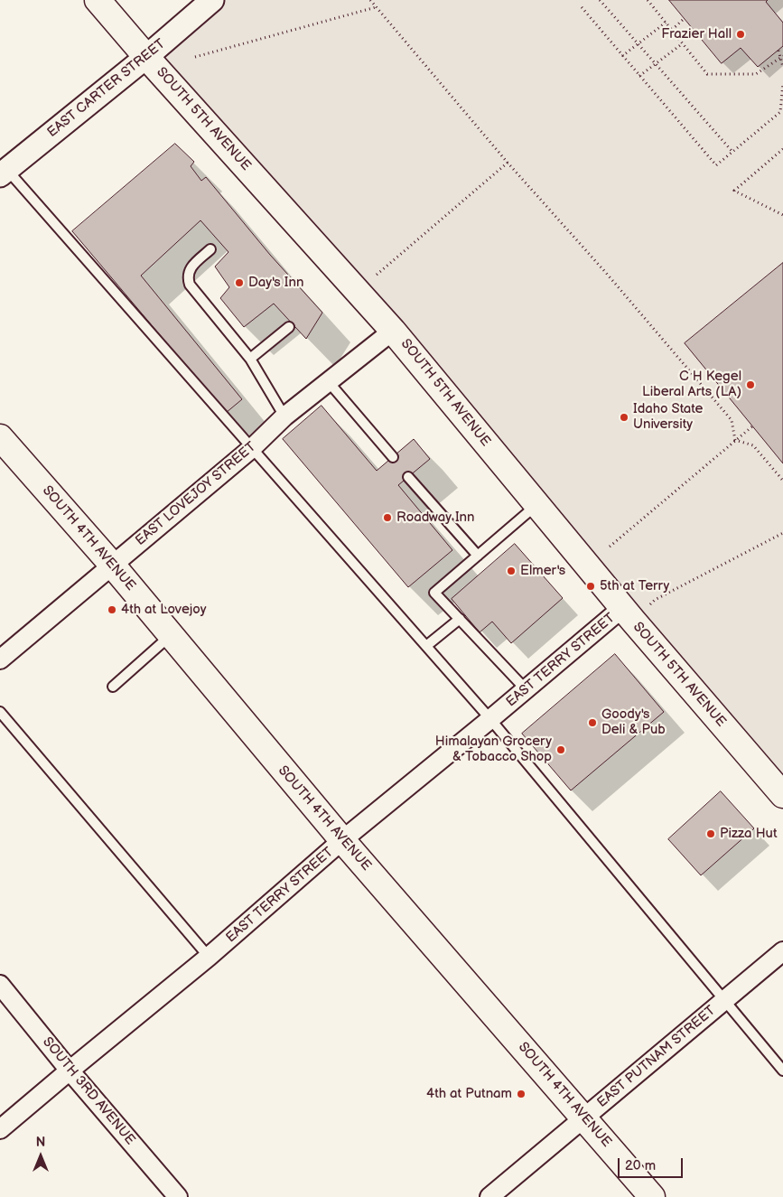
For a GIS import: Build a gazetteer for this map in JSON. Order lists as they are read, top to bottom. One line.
{"streets":{"main road":["SOUTH 5TH AVENUE","SOUTH 4TH AVENUE"],"street":["EAST CARTER STREET","EAST LOVEJOY STREET","EAST TERRY STREET","EAST PUTNAM STREET","SOUTH 3RD AVENUE"]},"crossings":[["EAST CARTER STREET","SOUTH 5TH AVENUE"],["SOUTH 5TH AVENUE","EAST LOVEJOY STREET"],["SOUTH 5TH AVENUE","EAST TERRY STREET"],["EAST LOVEJOY STREET","SOUTH 4TH AVENUE"],["SOUTH 4TH AVENUE","EAST TERRY STREET"],["SOUTH 4TH AVENUE","EAST PUTNAM STREET"],["EAST TERRY STREET","SOUTH 3RD AVENUE"]],"places":["Frazier Hall","Day's Inn","C H Kegel Liberal Arts (LA)","Idaho State University","Roadway Inn","Elmer's","5th at Terry","4th at Lovejoy","Goody's Deli & Pub","Himalayan Grocery & Tobacco Shop","Pizza Hut","4th at Putnam"],"scale_bar":"20 m","north":"top"}
